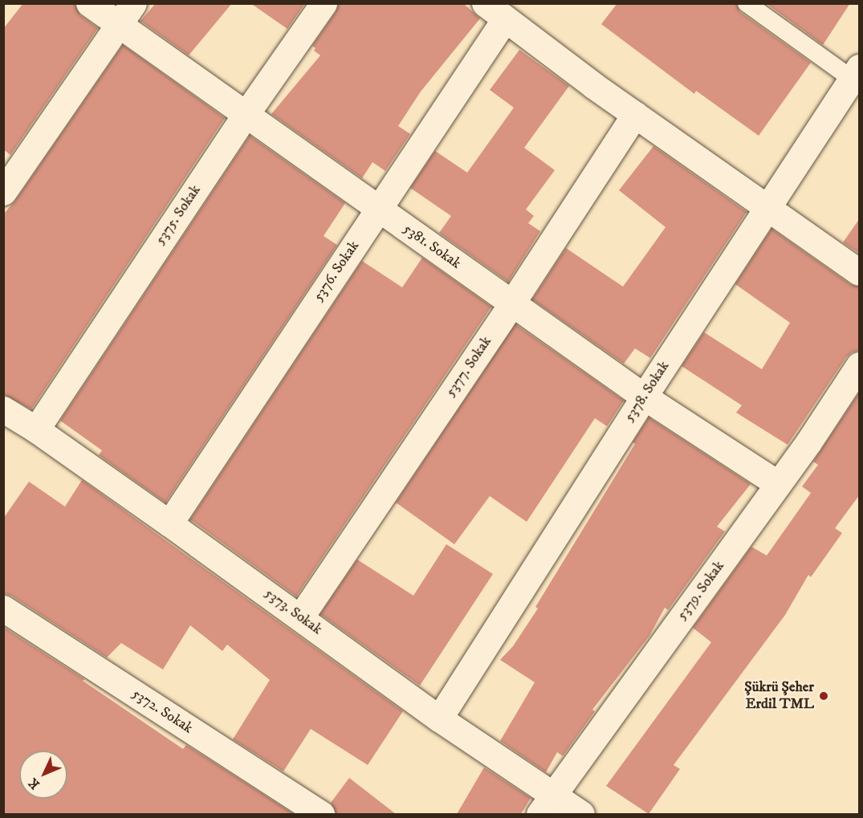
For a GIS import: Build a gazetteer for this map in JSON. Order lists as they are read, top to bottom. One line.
{"streets":{"street":["5375. Sokak","5381. Sokak","5376. Sokak","5377. Sokak","5378. Sokak","5379. Sokak","5373. Sokak","5372. Sokak"]},"crossings":[["5375. Sokak","5381. Sokak"],["5375. Sokak","5373. Sokak"],["5381. Sokak","5376. Sokak"],["5381. Sokak","5377. Sokak"],["5381. Sokak","5378. Sokak"],["5381. Sokak","5379. Sokak"],["5376. Sokak","5373. Sokak"],["5377. Sokak","5373. Sokak"],["5378. Sokak","5373. Sokak"],["5379. Sokak","5373. Sokak"]],"places":["Şükrü Şeher Erdil TML"],"north":"bottom left"}
